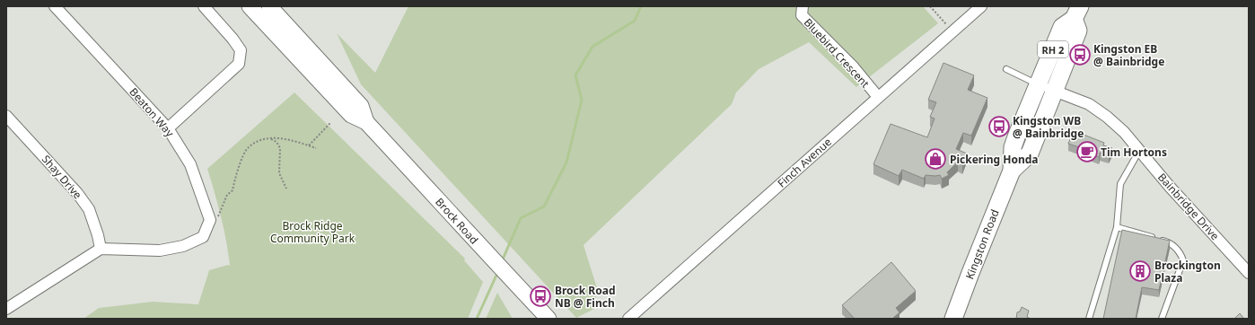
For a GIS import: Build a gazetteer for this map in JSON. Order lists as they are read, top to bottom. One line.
{"streets":{"main road":["RH 2","Brock Road","Kingston Road"],"street":["Bluebird Crescent","Beaton Way","Finch Avenue","Shay Drive","Bainbridge Drive"]},"crossings":[["Bluebird Crescent","Finch Avenue"],["Beaton Way","Shay Drive"],["Bainbridge Drive","Kingston Road"]],"parks":["Brock Ridge Community Park"],"places":{"bus stop":["Kingston EB @ Bainbridge","Kingston WB @ Bainbridge","Brock Road NB @ Finch"],"cafe":["Tim Hortons"],"shop":["Pickering Honda"],"building":["Brockington Plaza"]}}
